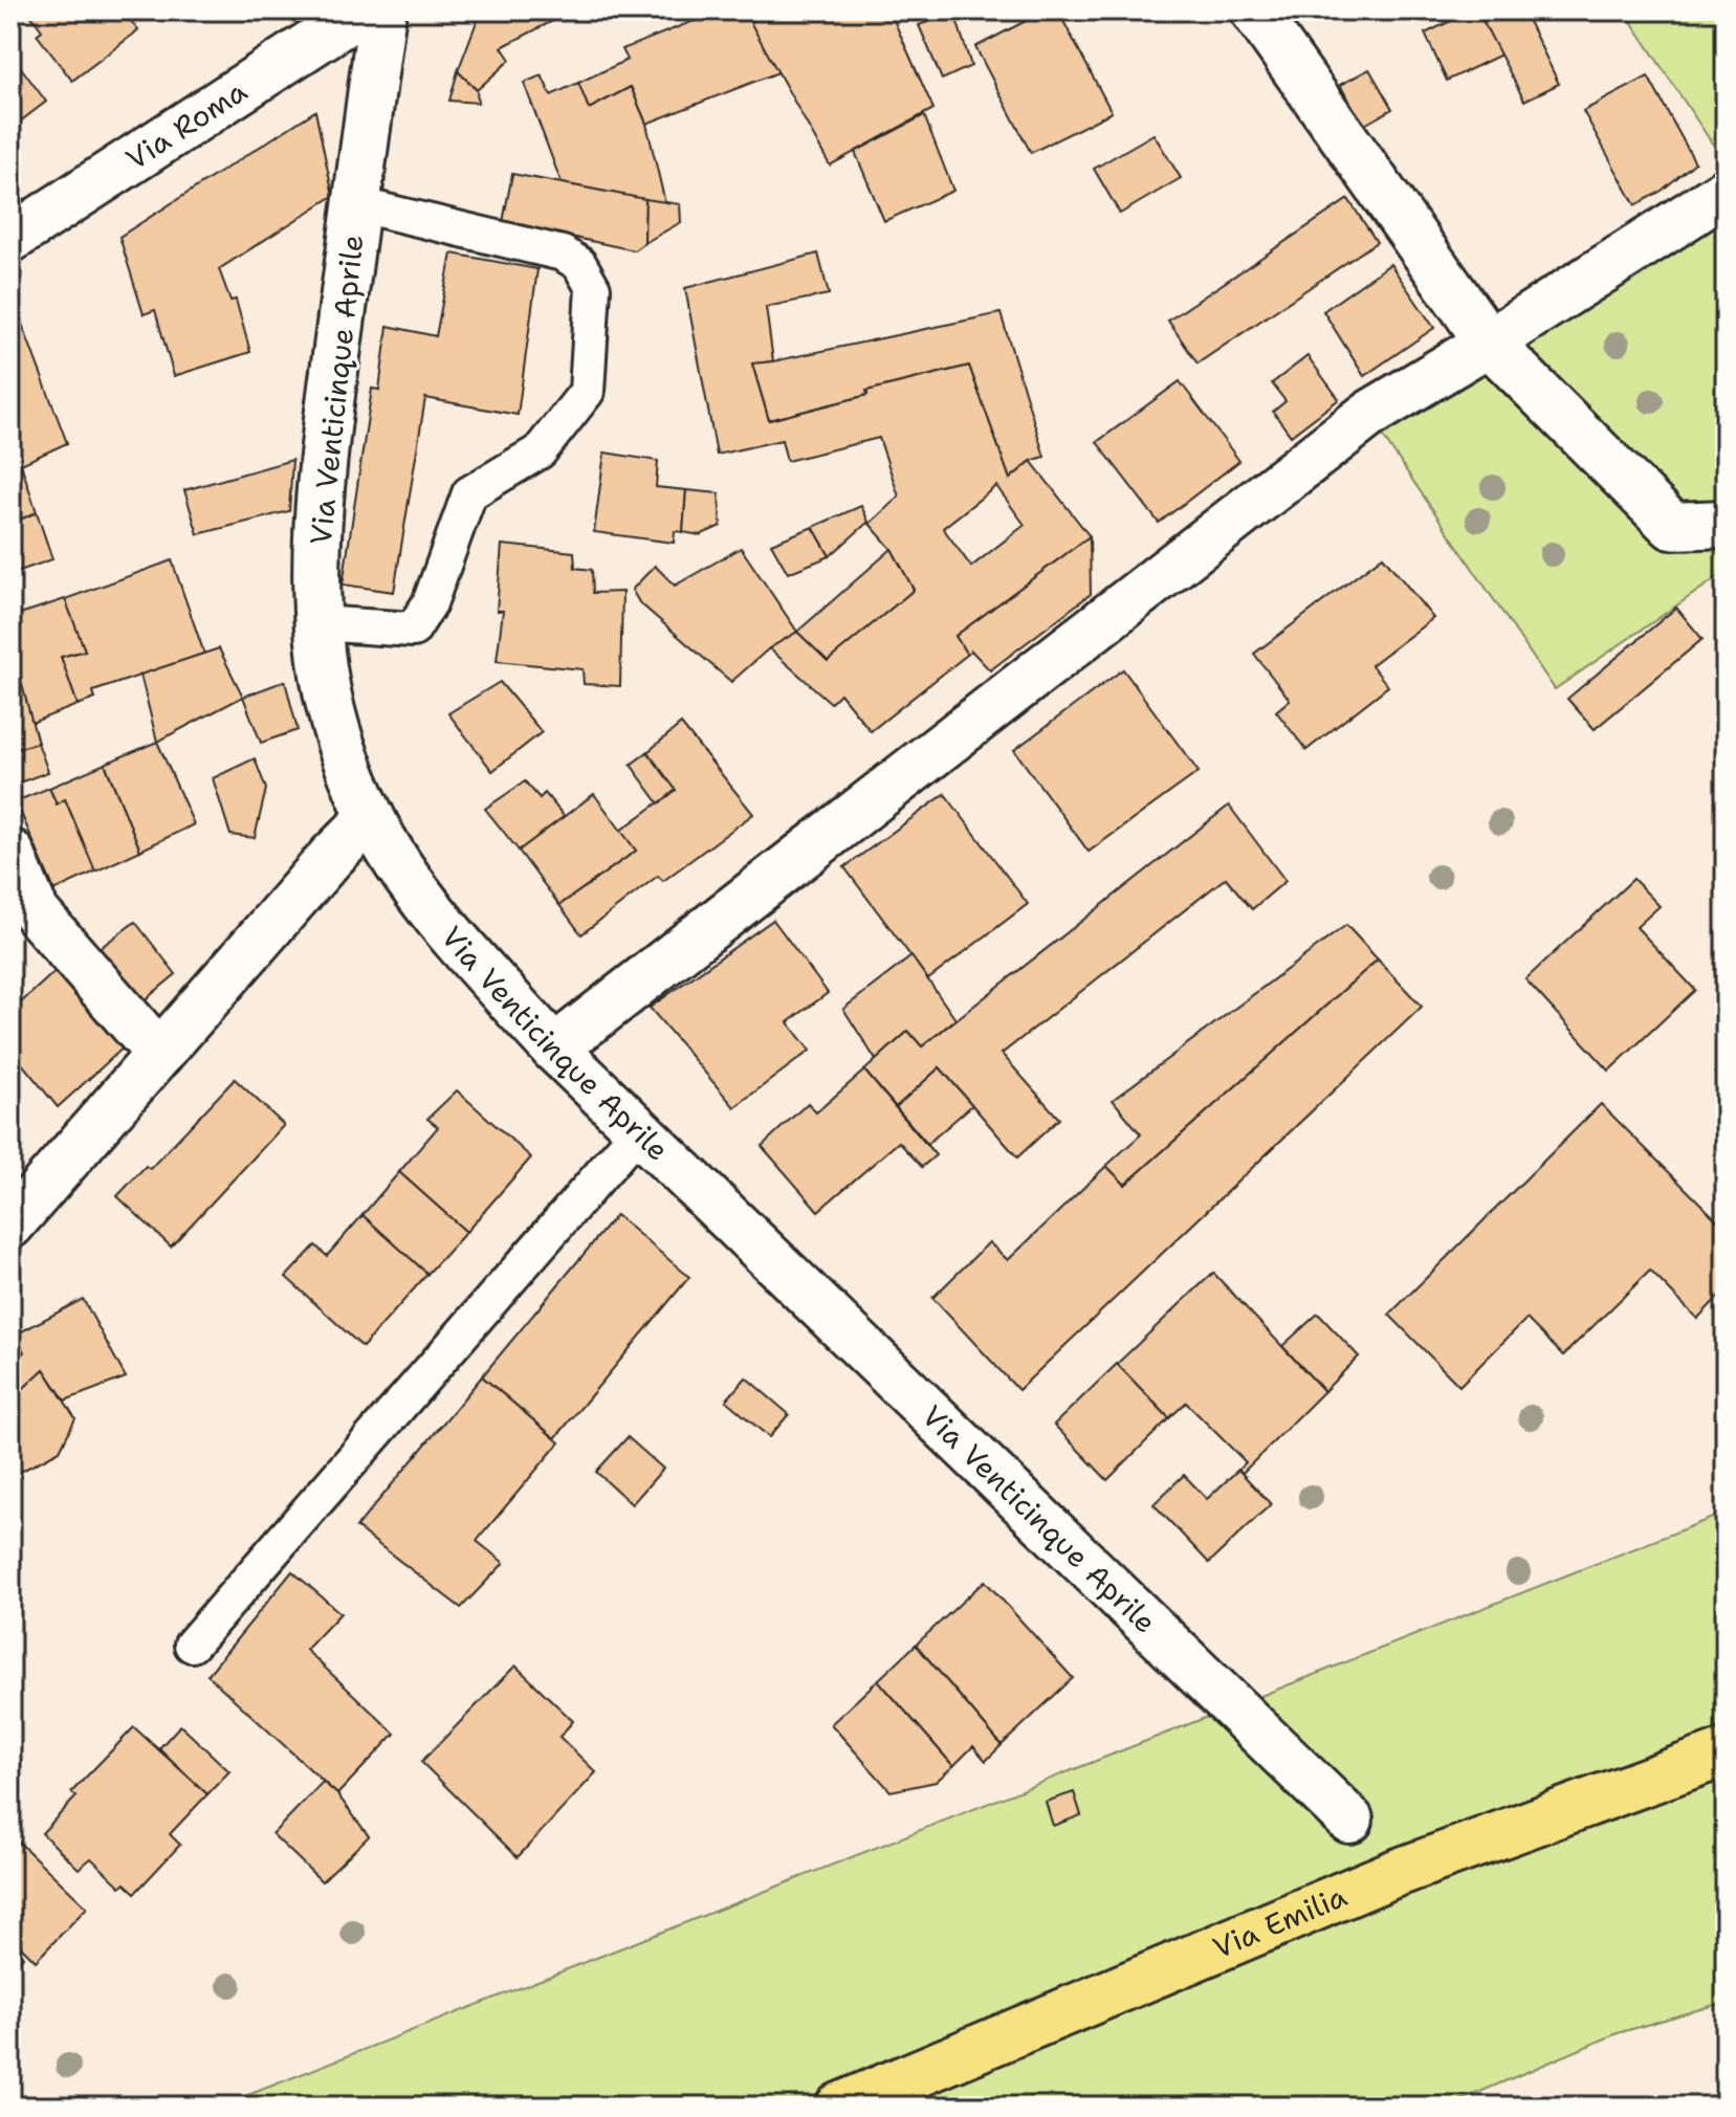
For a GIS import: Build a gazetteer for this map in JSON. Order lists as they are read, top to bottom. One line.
{"streets":{"main road":["Via Emilia"],"street":["Via Roma","Via Venticinque Aprile"]}}
